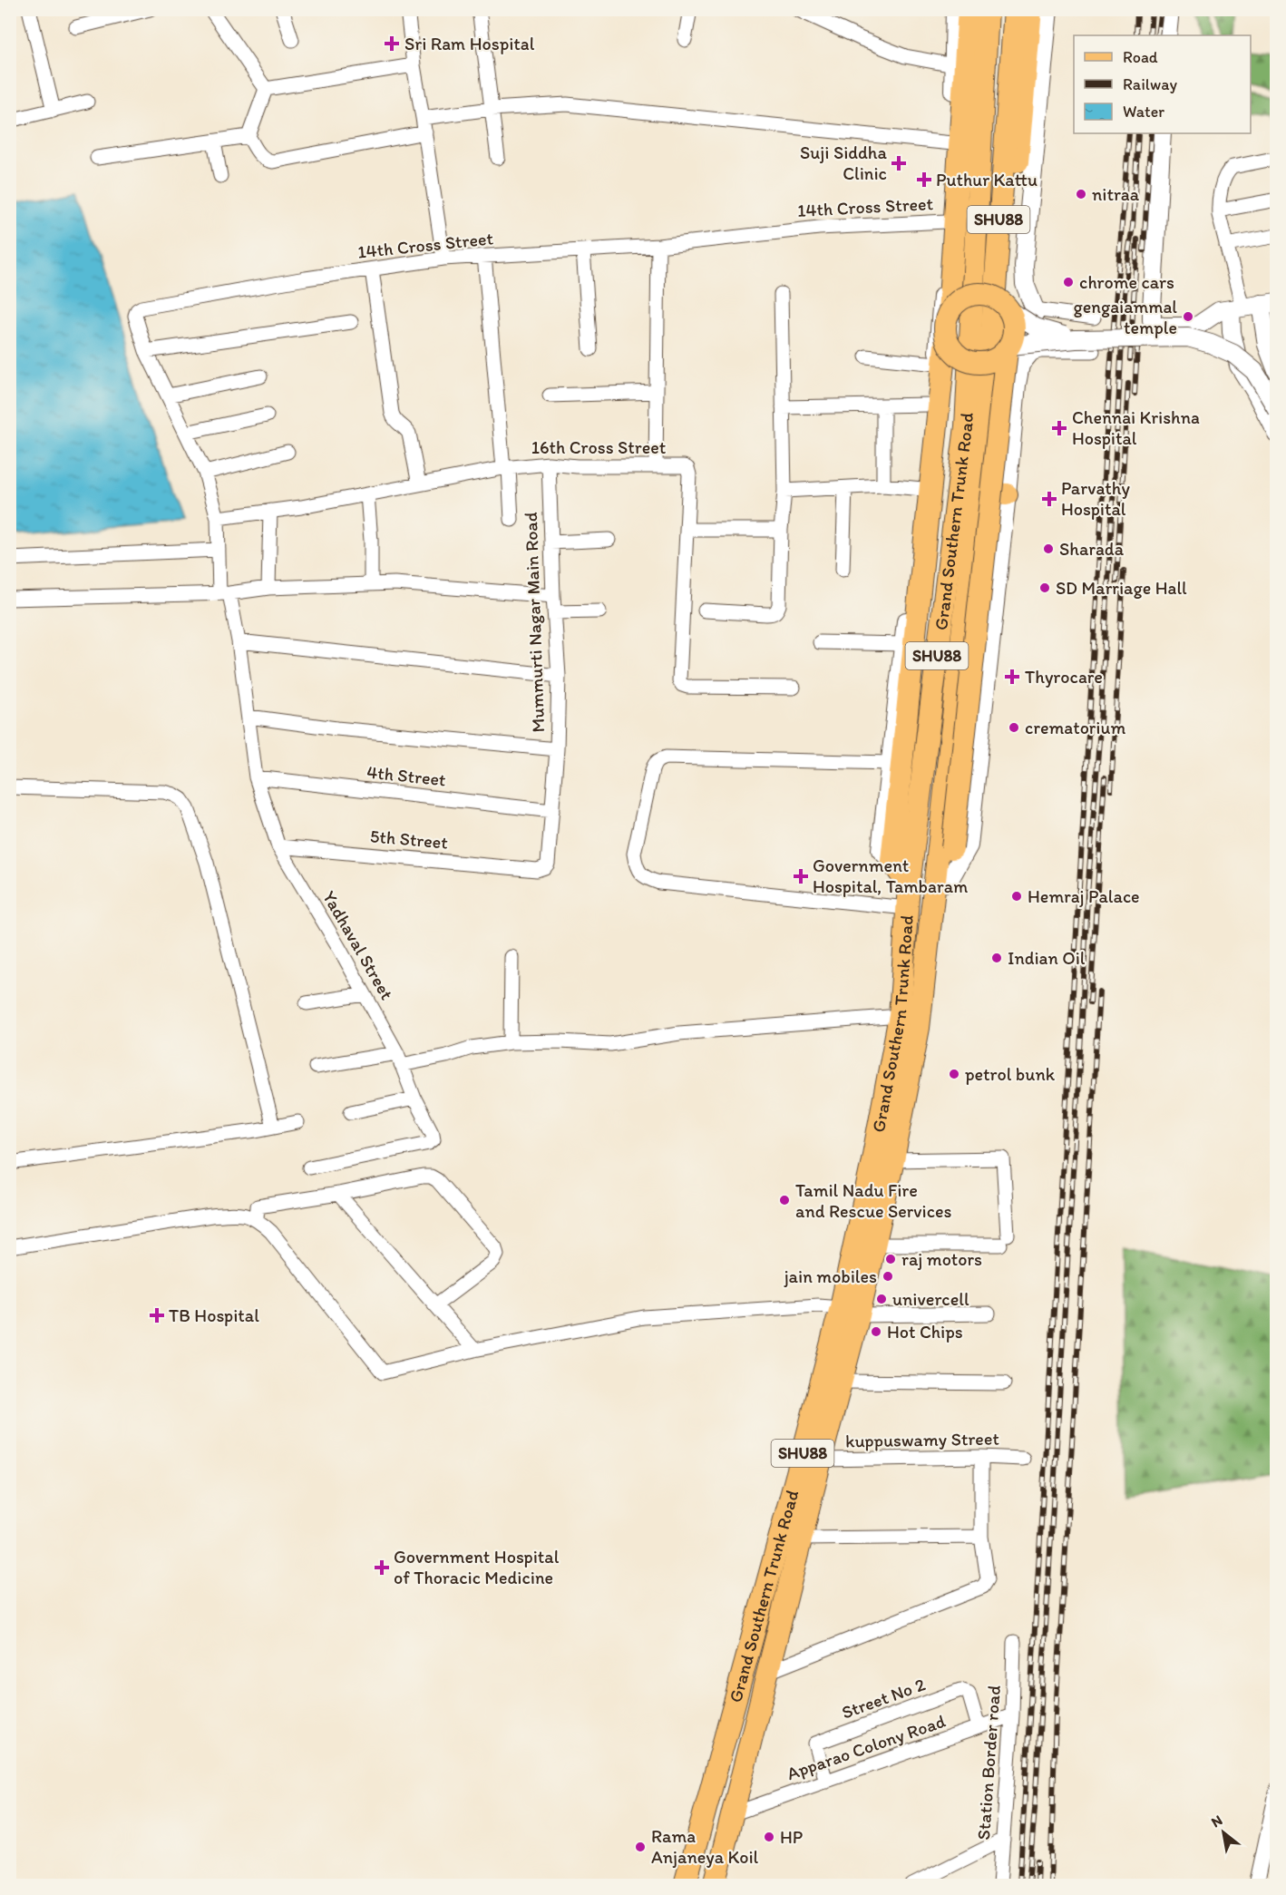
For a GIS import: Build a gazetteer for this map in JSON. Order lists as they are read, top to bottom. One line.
{"streets":{"main road":["SHU88","Grand Southern Trunk Road"],"street":["14th Cross Street","16th Cross Street","Mummurti Nagar Main Road","4th Street","5th Street","Yadhaval Street","kuppuswamy Street","Street No 2","Apparao Colony Road","Station Border road"]},"crossings":[["14th Cross Street","16th Cross Street"],["14th Cross Street","Yadhaval Street"],["16th Cross Street","Mummurti Nagar Main Road"],["Grand Southern Trunk Road","kuppuswamy Street"],["Grand Southern Trunk Road","Apparao Colony Road"],["Mummurti Nagar Main Road","4th Street"],["Mummurti Nagar Main Road","5th Street"],["4th Street","Yadhaval Street"],["5th Street","Yadhaval Street"],["Street No 2","Apparao Colony Road"],["Apparao Colony Road","Station Border road"]],"places":{"health":["Sri Ram Hospital","Suji Siddha Clinic","Puthur Kattu","Chennai Krishna Hospital","Parvathy Hospital","Thyrocare","Government Hospital, Tambaram","TB Hospital","Government Hospital of Thoracic Medicine"],"other":["nitraa","chrome cars","gengaiammal temple","Sharada","SD Marriage Hall","crematorium","Hemraj Palace","Indian Oil","petrol bunk","Tamil Nadu Fire and Rescue Services","raj motors","jain mobiles","univercell","Hot Chips","HP","Rama Anjaneya Koil"]},"legend":["Road","Railway","Water"],"north":"top left"}
